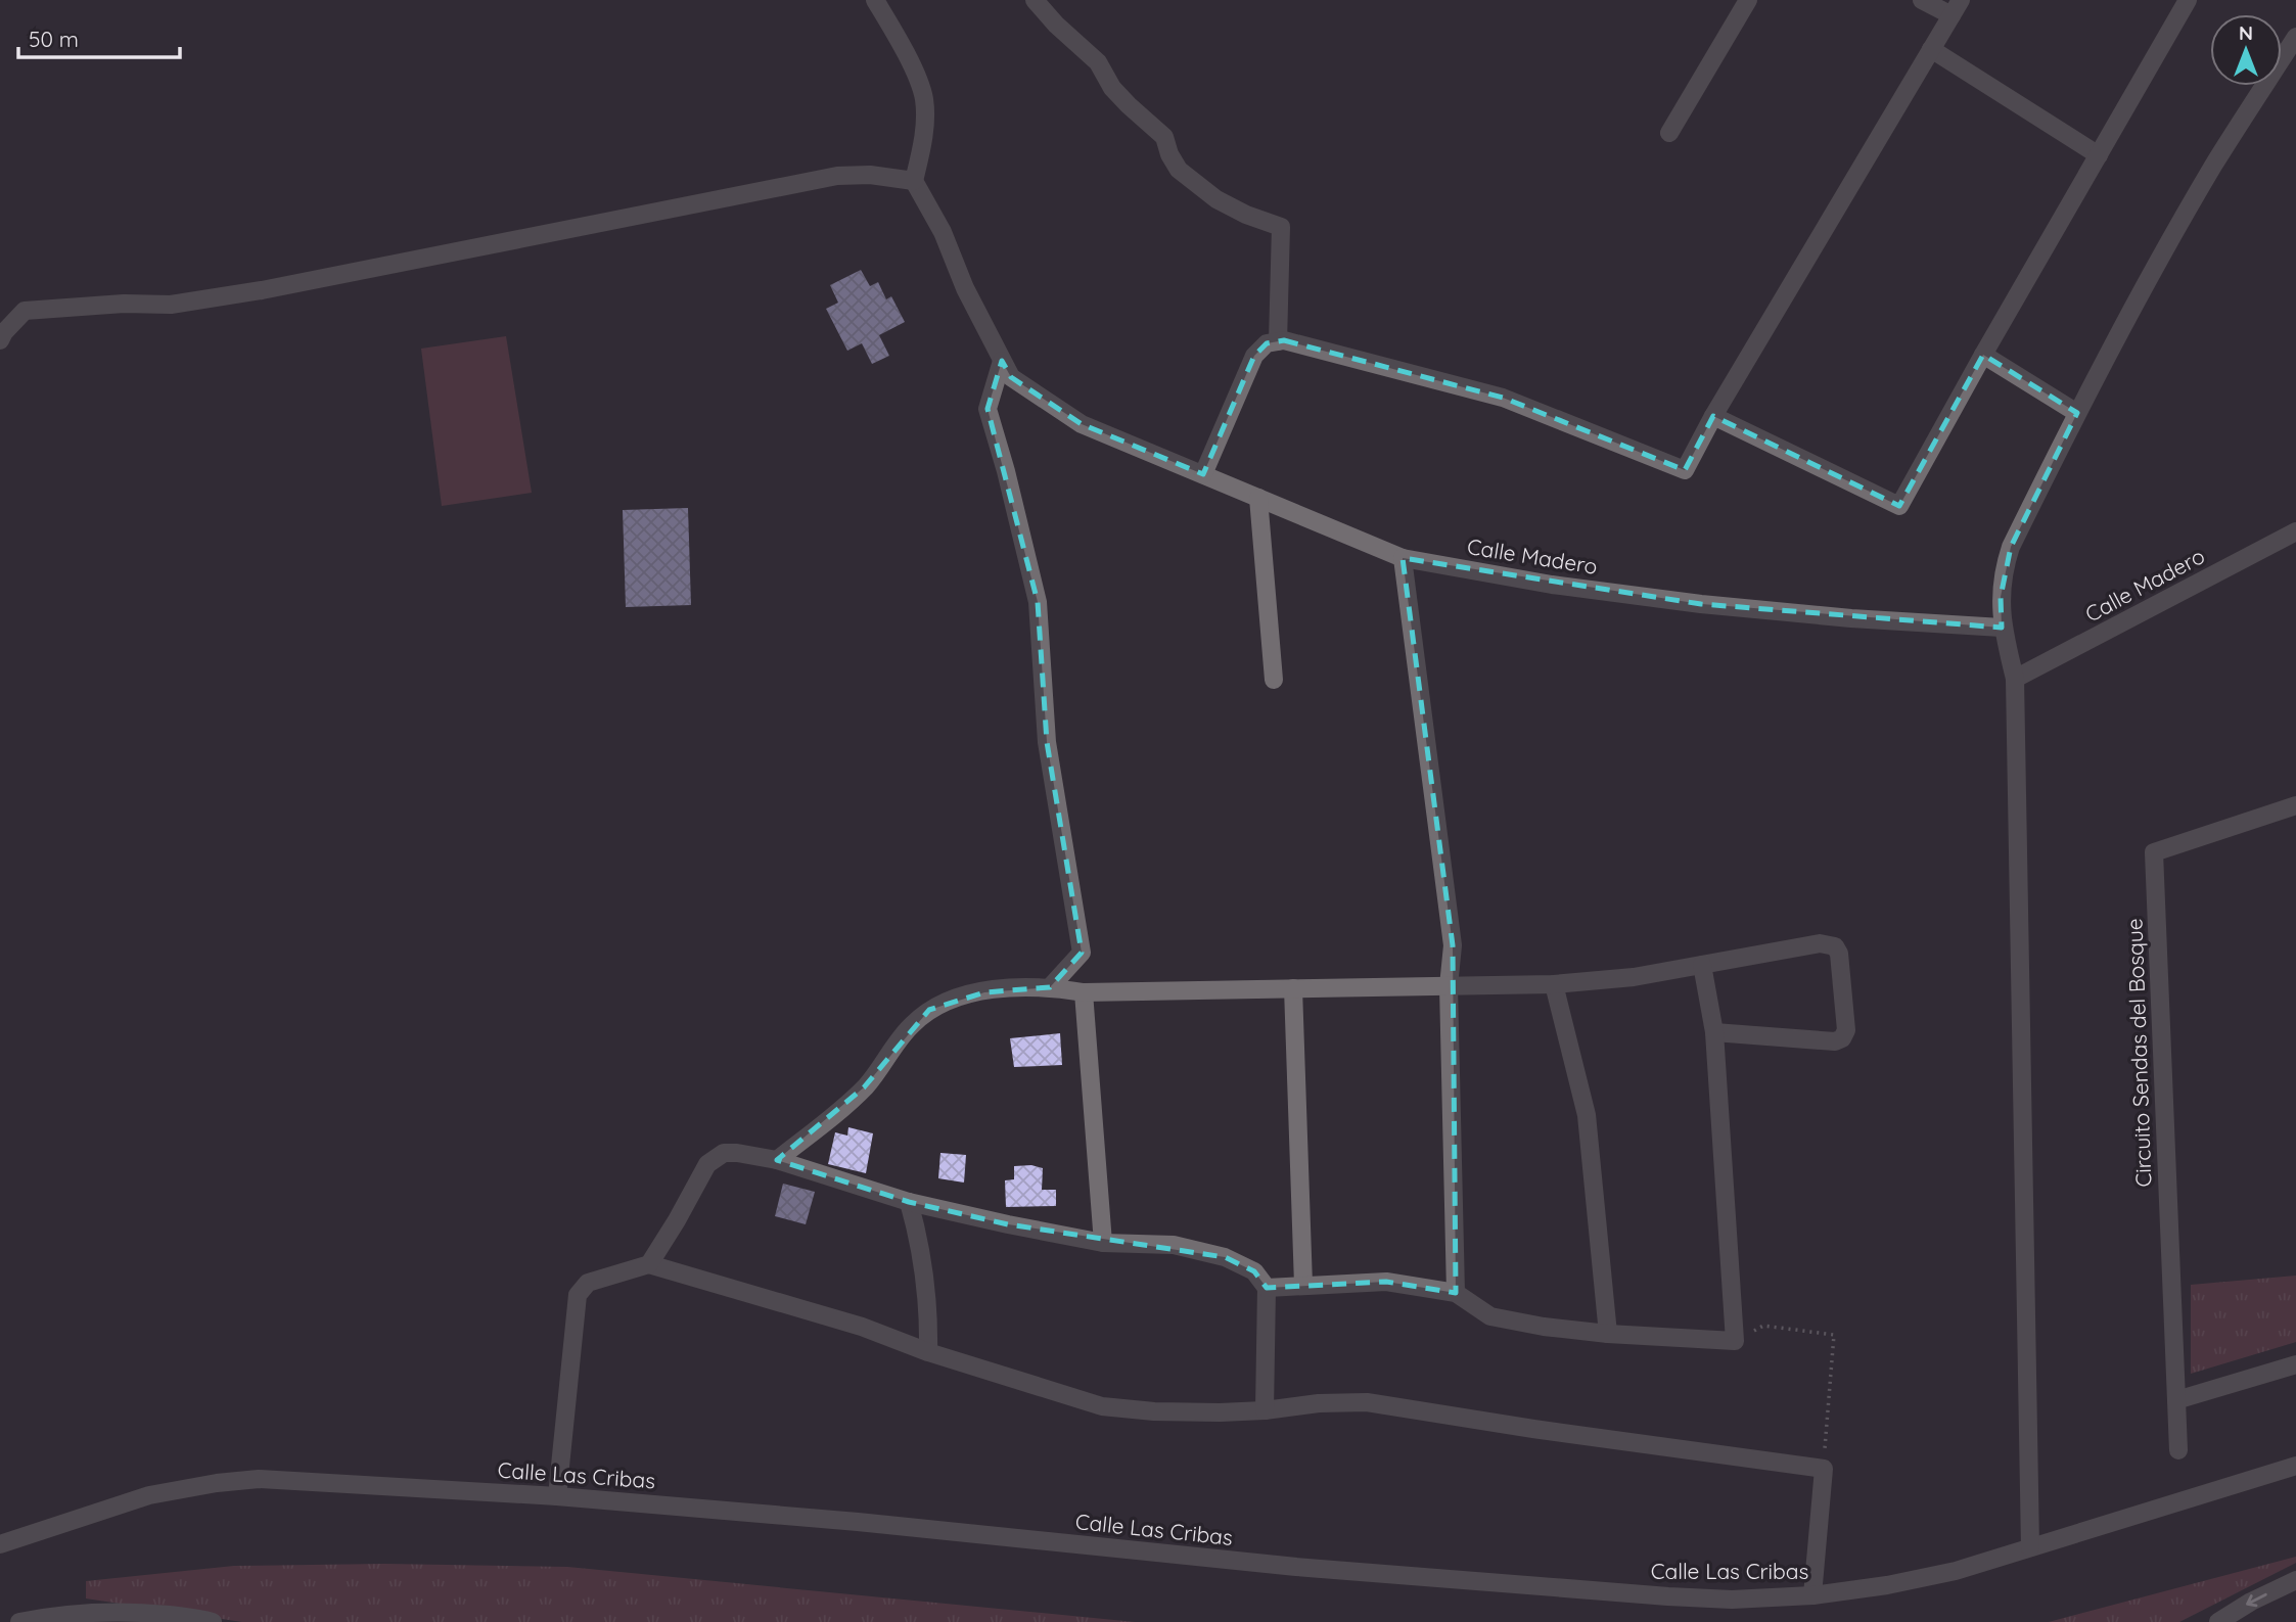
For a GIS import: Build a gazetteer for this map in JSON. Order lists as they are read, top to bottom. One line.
{"streets":{"street":["Calle Madero","Circuito Sendas del Bosque","Calle Las Cribas"]},"scale_bar":"50 m","north":"top"}
